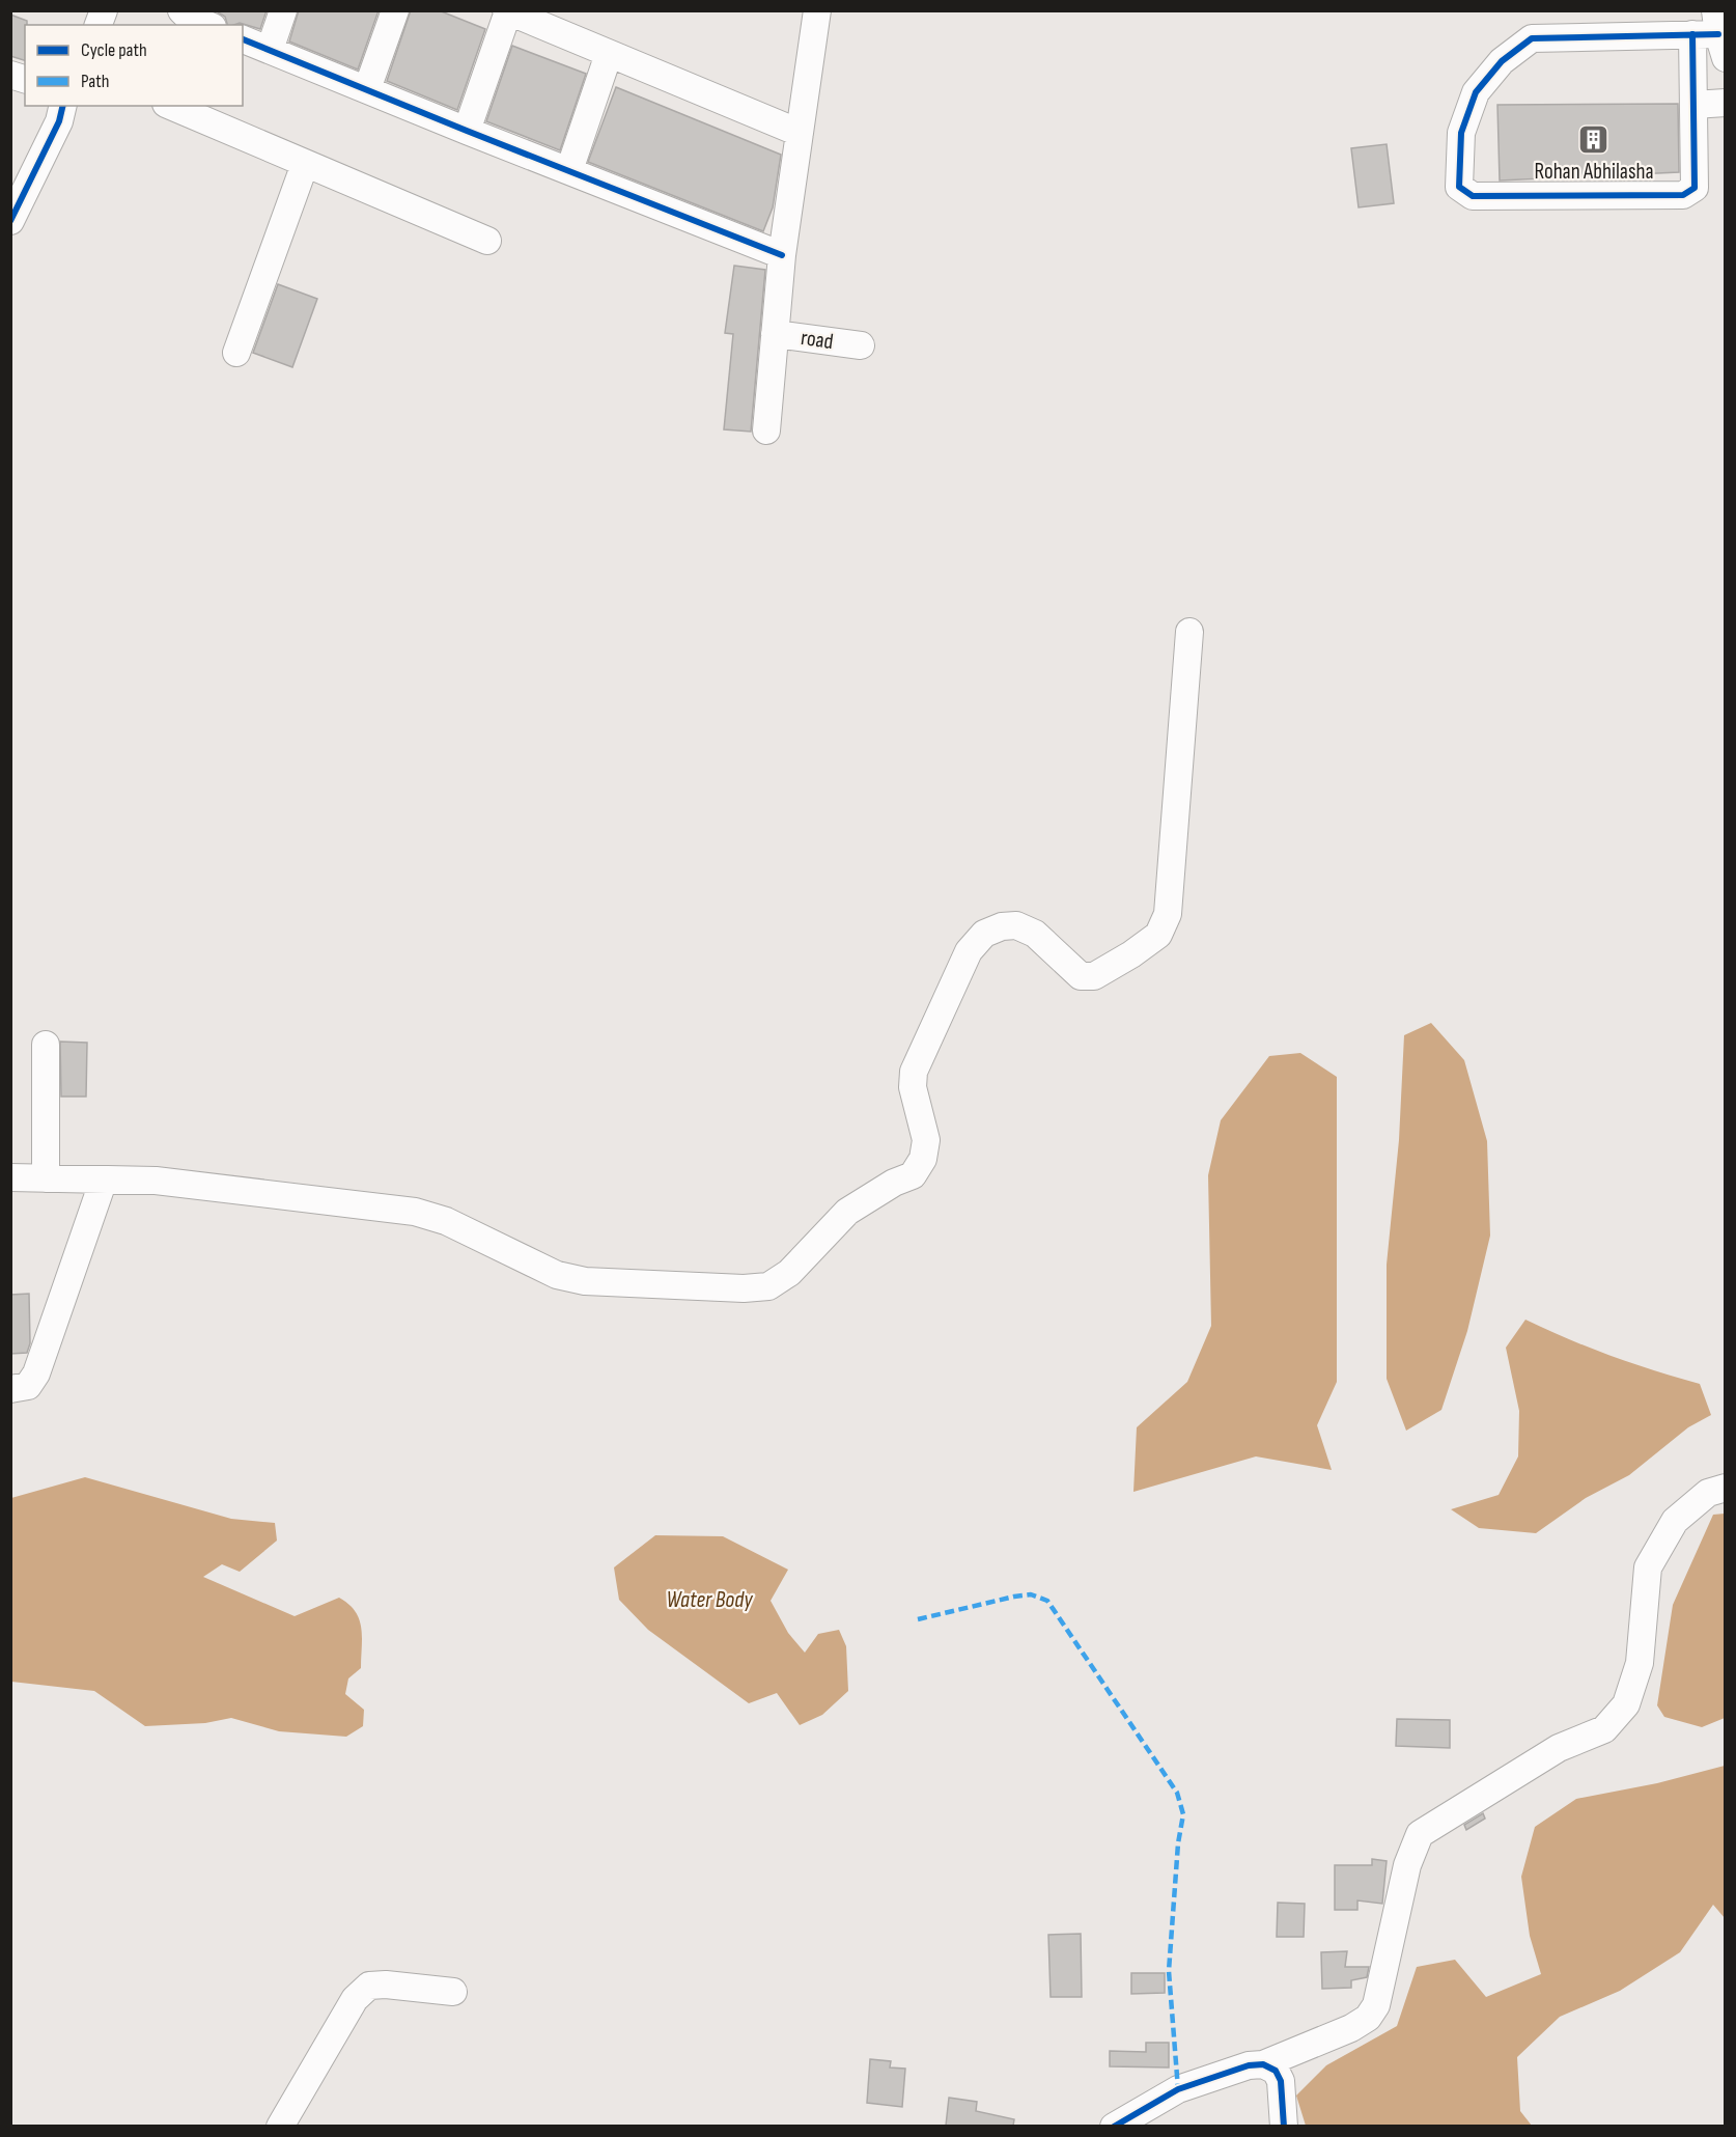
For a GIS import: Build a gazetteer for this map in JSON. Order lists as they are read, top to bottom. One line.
{"streets":{"street":["road"]},"water":["Water Body"],"places":{"building":["Rohan Abhilasha"]},"legend":["Cycle path","Path"]}
